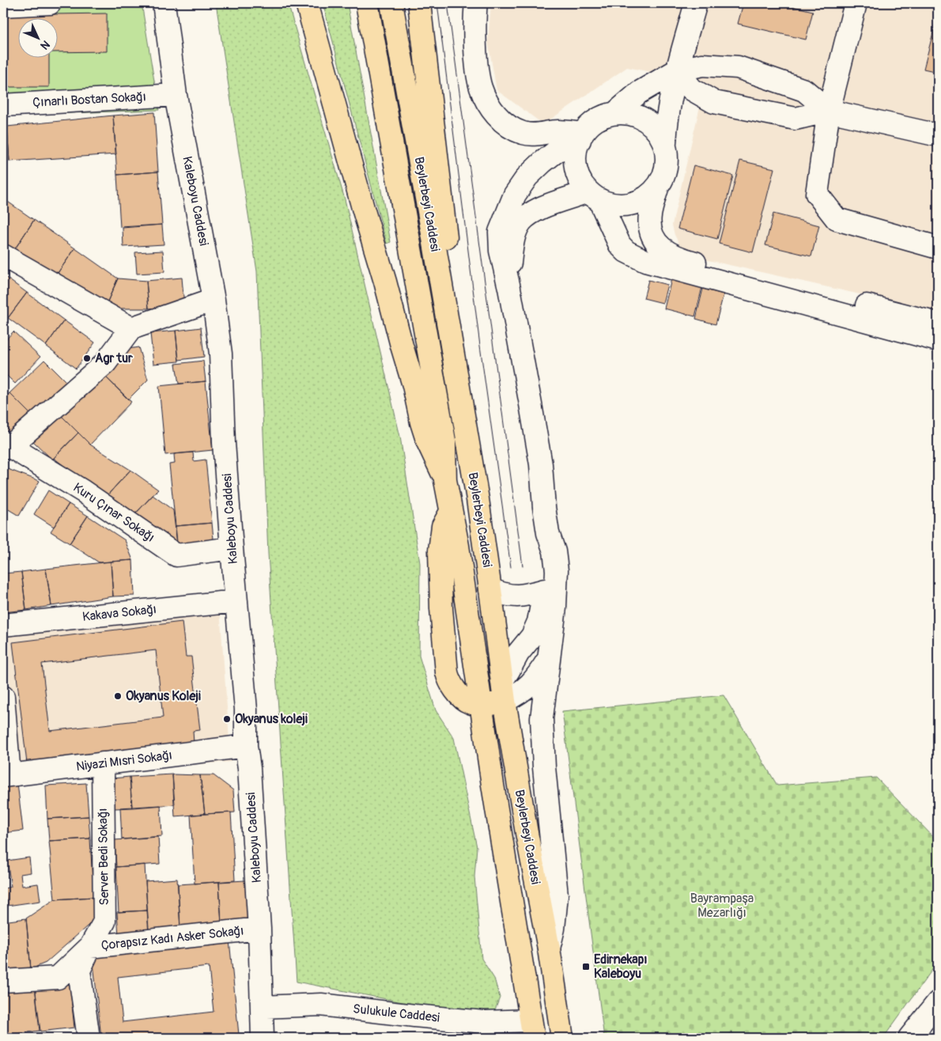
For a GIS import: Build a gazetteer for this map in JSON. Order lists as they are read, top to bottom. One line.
{"streets":{"main road":["Beylerbeyi Caddesi"],"street":["Çınarlı Bostan Sokağı","Kaleboyu Caddesi","Kuru Çınar Sokağı","Kakava Sokağı","Niyazi Mısri Sokağı","Server Bedi Sokağı","Çorapsız Kadı Asker Sokağı","Sulukule Caddesi"]},"crossings":[["Çınarlı Bostan Sokağı","Kaleboyu Caddesi"],["Kaleboyu Caddesi","Kuru Çınar Sokağı"],["Kaleboyu Caddesi","Kakava Sokağı"],["Kaleboyu Caddesi","Niyazi Mısri Sokağı"],["Kaleboyu Caddesi","Çorapsız Kadı Asker Sokağı"],["Kaleboyu Caddesi","Sulukule Caddesi"],["Beylerbeyi Caddesi","Sulukule Caddesi"],["Niyazi Mısri Sokağı","Server Bedi Sokağı"],["Server Bedi Sokağı","Çorapsız Kadı Asker Sokağı"]],"parks":["Bayrampaşa Mezarlığı"],"places":{"other":["Agr tur","Okyanus Koleji","Okyanus koleji"],"transit":["Edirnekapı Kaleboyu"]},"north":"bottom right"}
